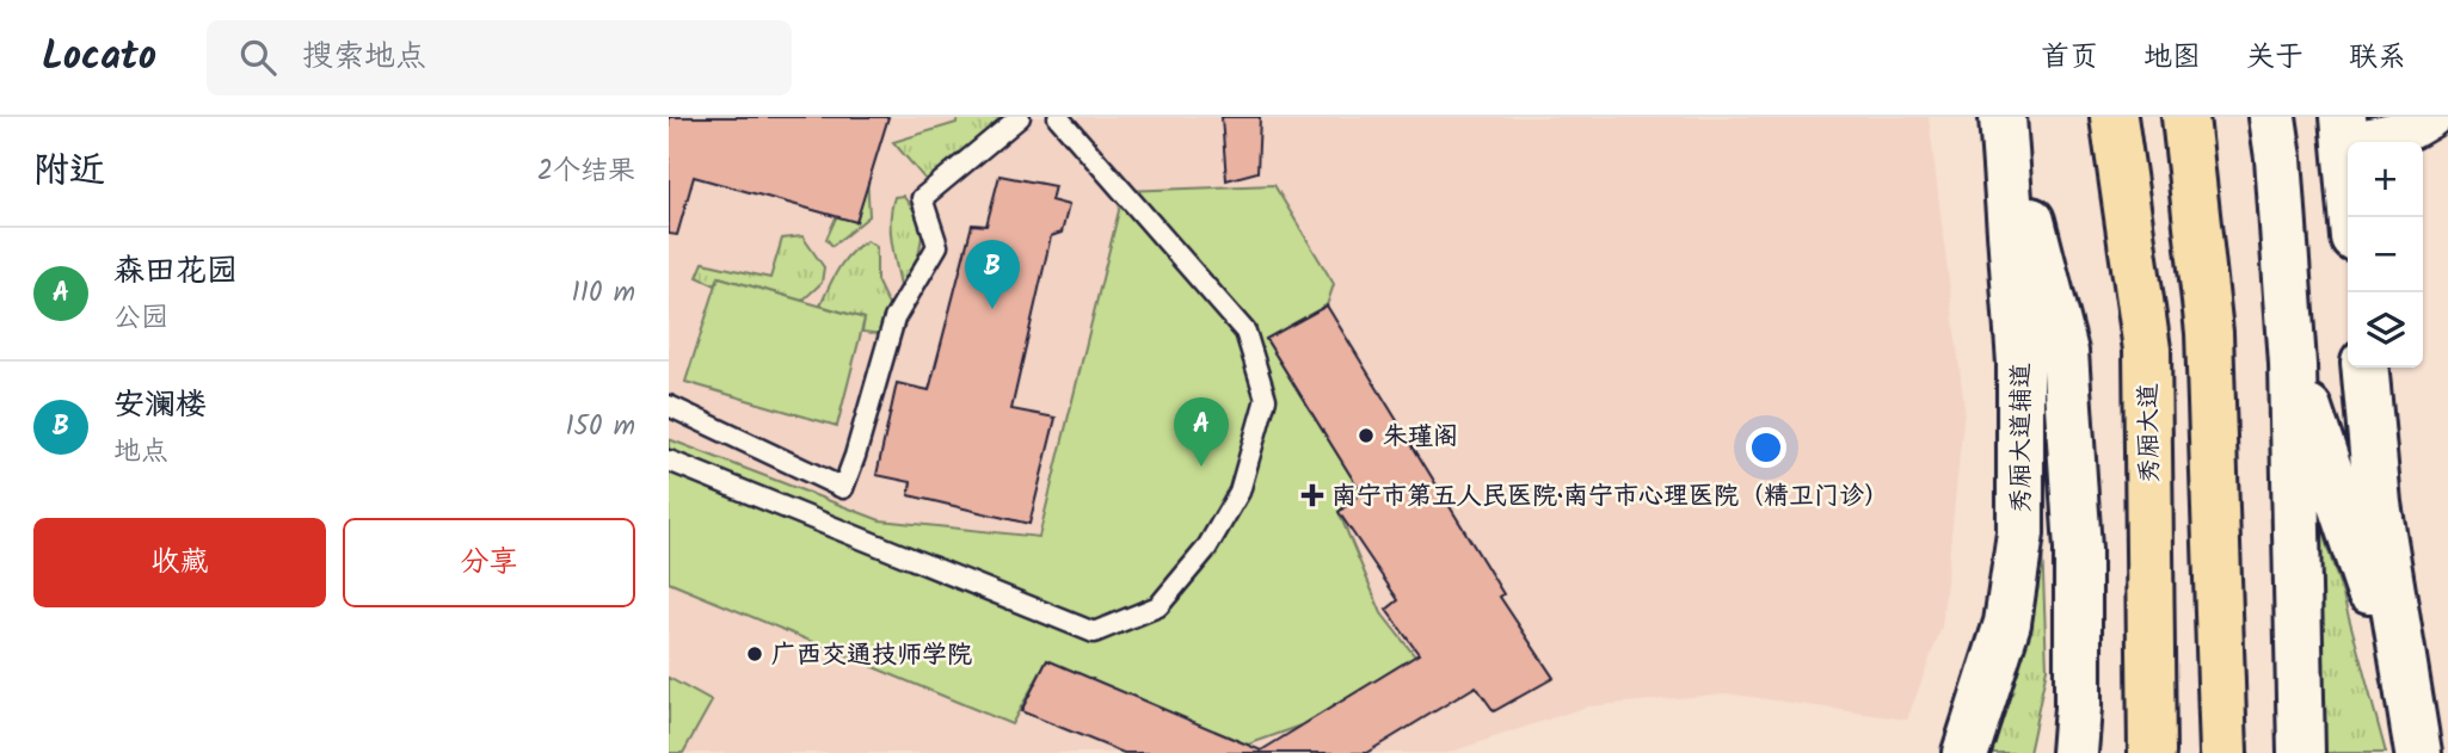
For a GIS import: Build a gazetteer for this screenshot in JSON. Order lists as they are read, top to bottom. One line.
{"streets":{"highway":["秀厢大道"],"main road":["秀厢大道辅道"]},"places":{"other":["朱瑾阁","广西交通技师学院"],"health":["南宁市第五人民医院·南宁市心理医院（精卫门诊）"]},"page":{"header":"Locato","search":"搜索地点","nav":["首页","地图","关于","联系"],"heading":["附近","2个结果"],"map_buttons":["+","−"],"list":[{"mark":"A","name":"森田花园","note":"公园","value":"110 m"},{"mark":"B","name":"安澜楼","note":"地点","value":"150 m"}],"pins":["B","A"],"buttons":["收藏","分享"]}}
